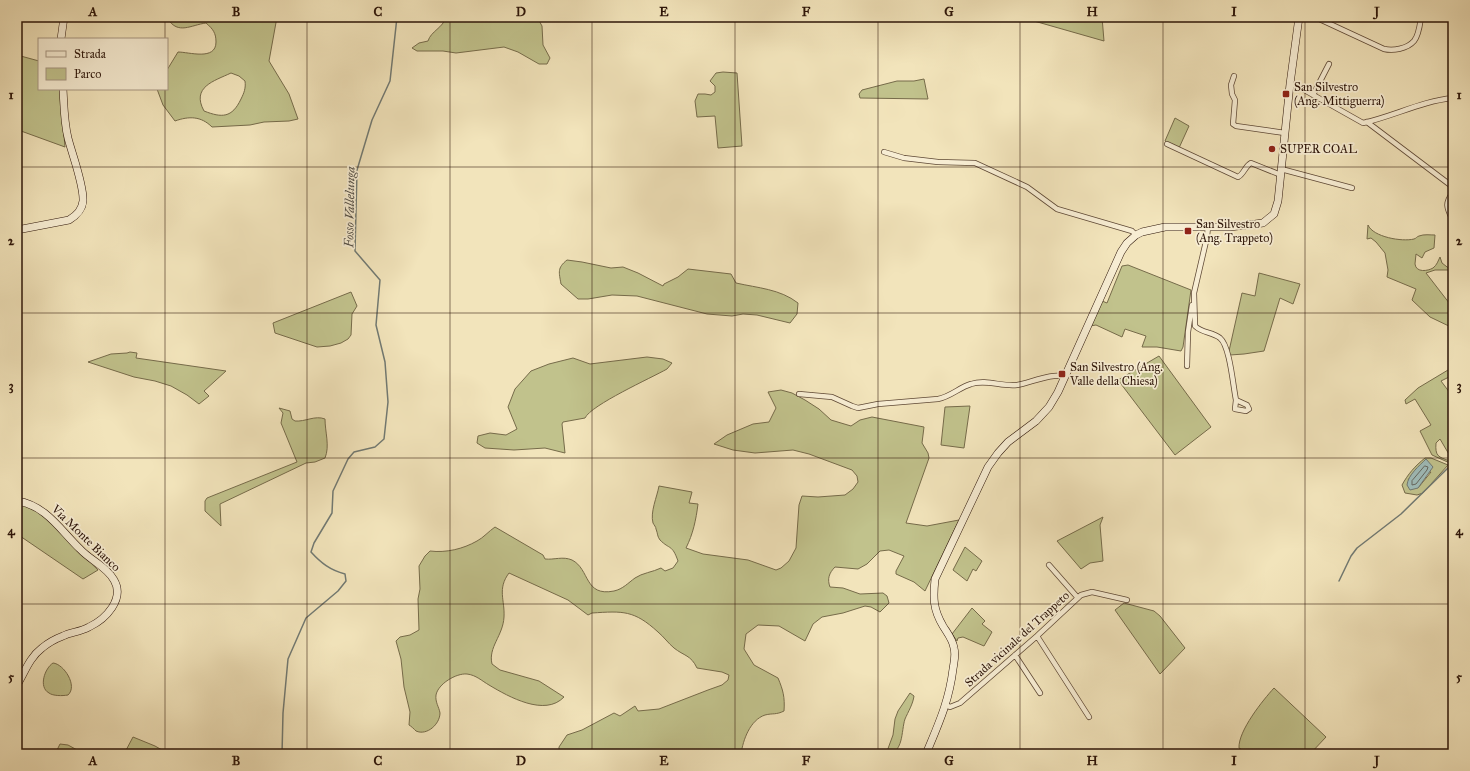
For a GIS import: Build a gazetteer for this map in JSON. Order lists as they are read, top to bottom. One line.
{"streets":{"street":["Via Monte Bianco","Strada vicinale del Trappeto"]},"water":["Fosso Vallelunga"],"places":{"transit":["San Silvestro (Ang. Mittiguerra)","San Silvestro (Ang. Trappeto)","San Silvestro (Ang. Valle della Chiesa)"],"other":["SUPER COAL"]},"legend":["Strada","Parco"],"grid":{"columns":["A","B","C","D","E","F","G","H","I","J"],"rows":["1","2","3","4","5"]}}
